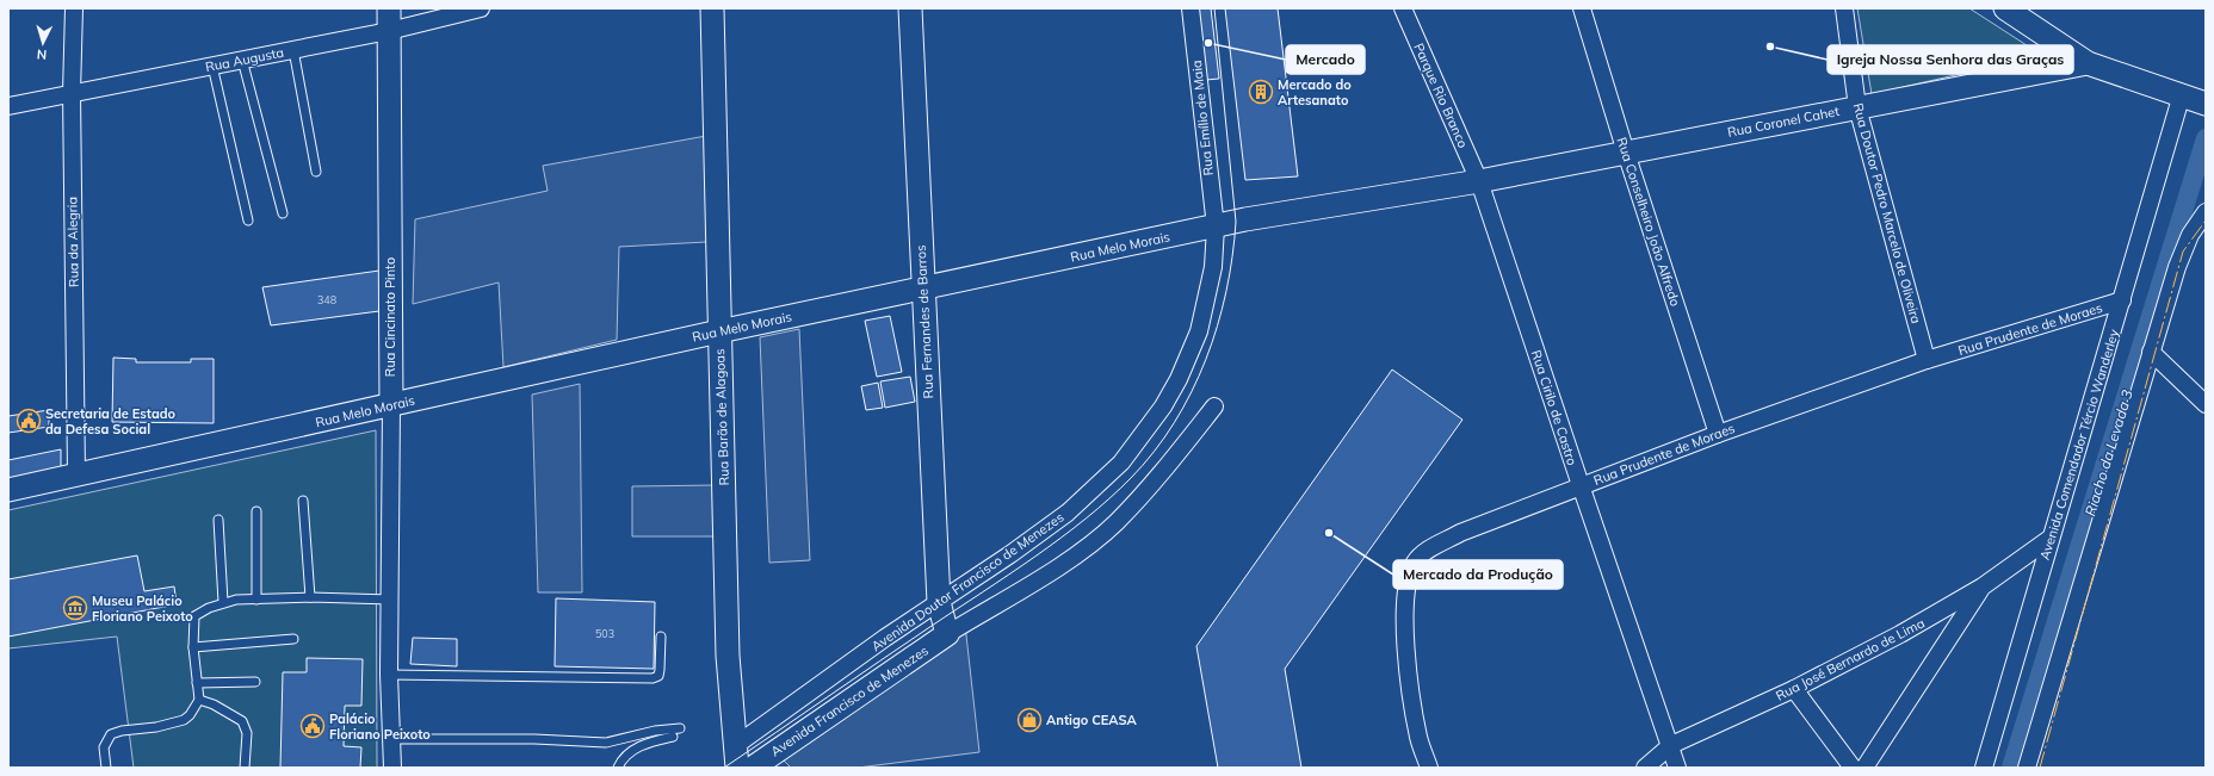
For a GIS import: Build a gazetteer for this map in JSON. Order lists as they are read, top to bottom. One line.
{"streets":{"street":["Rua Augusta","Parque Rio Branco","Rua Emílio de Maia","Rua Coronel Cahet","Rua Doutor Pedro Marcelo de Oliveira","Rua Conselheiro João Alfredo","Rua da Alegria","Rua Melo Morais","Rua Cincinato Pinto","Rua Fernandes de Barros","Rua Prudente de Moraes","Rua Cirilo de Castro","Rua Barão de Alagoas","Avenida Comendador Tércio Wanderley","Avenida Doutor Francisco de Menezes","Rua José Bernardo de Lima","Avenida Francisco de Menezes"]},"crossings":[["Rua Augusta","Rua da Alegria"],["Rua Augusta","Rua Cincinato Pinto"],["Parque Rio Branco","Rua Coronel Cahet"],["Parque Rio Branco","Rua Melo Morais"],["Parque Rio Branco","Rua Cirilo de Castro"],["Rua Emílio de Maia","Rua Melo Morais"],["Rua Emílio de Maia","Avenida Doutor Francisco de Menezes"],["Rua Coronel Cahet","Rua Doutor Pedro Marcelo de Oliveira"],["Rua Coronel Cahet","Rua Conselheiro João Alfredo"],["Rua Coronel Cahet","Rua Melo Morais"],["Rua Coronel Cahet","Rua Cirilo de Castro"],["Rua Doutor Pedro Marcelo de Oliveira","Rua Prudente de Moraes"],["Rua Conselheiro João Alfredo","Rua Prudente de Moraes"],["Rua da Alegria","Rua Melo Morais"],["Rua Melo Morais","Rua Cincinato Pinto"],["Rua Melo Morais","Rua Fernandes de Barros"],["Rua Melo Morais","Rua Cirilo de Castro"],["Rua Melo Morais","Rua Barão de Alagoas"],["Rua Melo Morais","Avenida Doutor Francisco de Menezes"],["Rua Fernandes de Barros","Avenida Doutor Francisco de Menezes"],["Rua Fernandes de Barros","Avenida Francisco de Menezes"],["Rua Prudente de Moraes","Rua Cirilo de Castro"],["Rua Prudente de Moraes","Avenida Comendador Tércio Wanderley"],["Rua Cirilo de Castro","Rua José Bernardo de Lima"],["Rua Barão de Alagoas","Avenida Doutor Francisco de Menezes"],["Avenida Comendador Tércio Wanderley","Rua José Bernardo de Lima"]],"water":["Riacho da Levada 3"],"places":{"other":["Mercado","Igreja Nossa Senhora das Graças","Mercado da Produção"],"building":["Mercado do Artesanato"],"public building":["Secretaria de Estado da Defesa Social","Palácio Floriano Peixoto"],"museum":["Museu Palácio Floriano Peixoto"],"shop":["Antigo CEASA"]},"house_numbers":["348","503"],"north":"bottom"}
